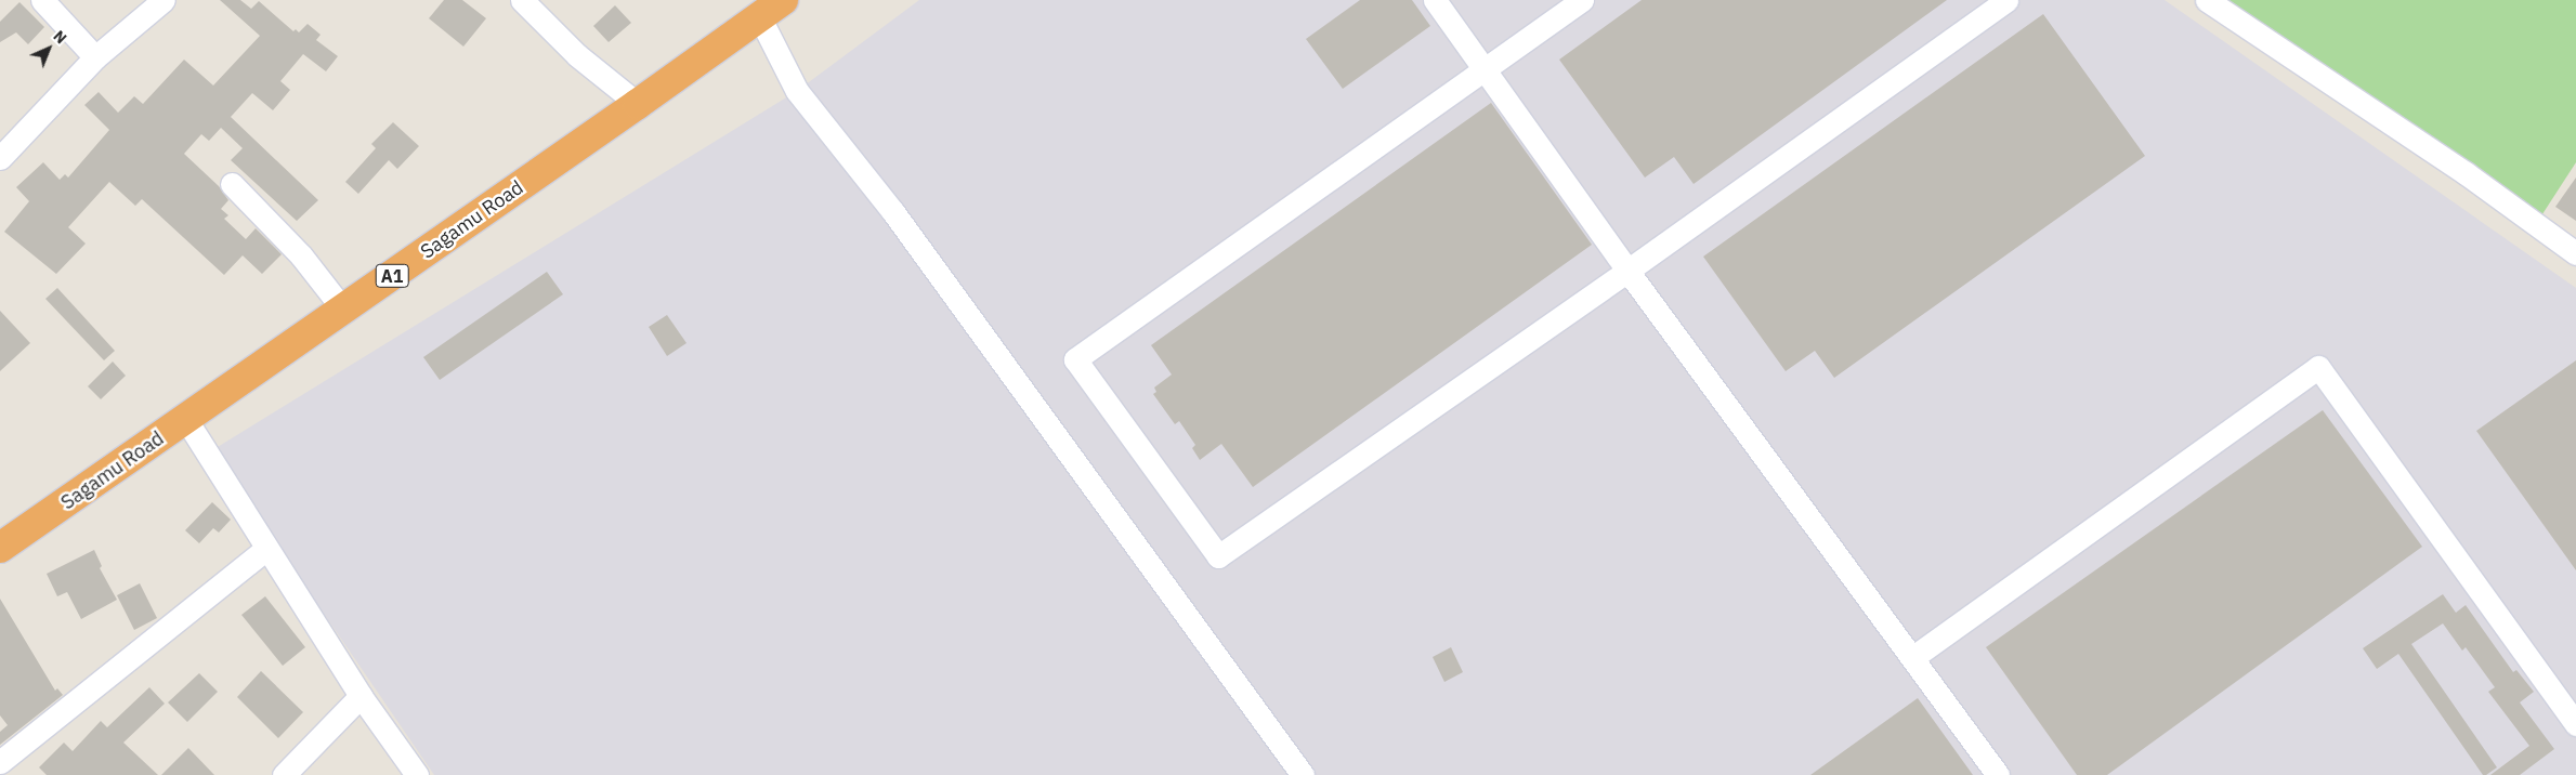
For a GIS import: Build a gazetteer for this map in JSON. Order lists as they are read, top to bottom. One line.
{"streets":{"highway":["Sagamu Road","A1"]},"north":"top right"}
